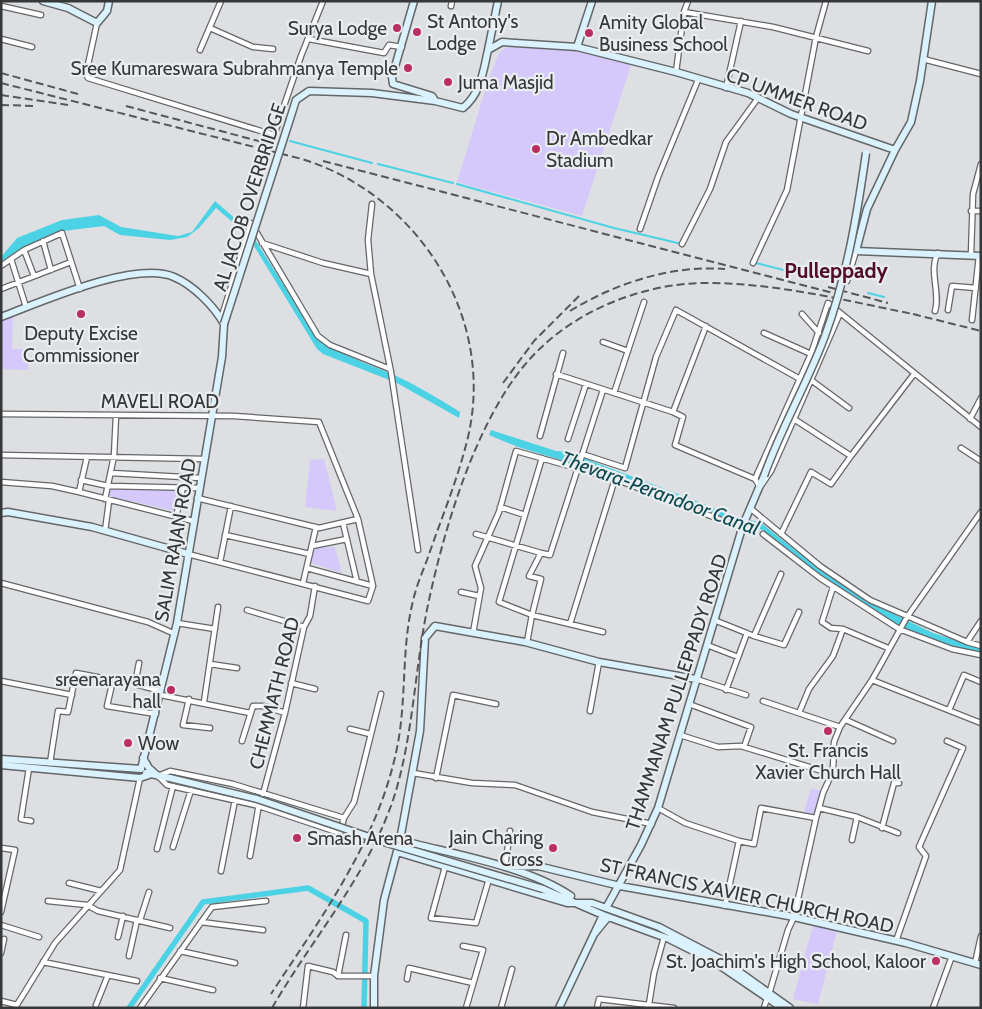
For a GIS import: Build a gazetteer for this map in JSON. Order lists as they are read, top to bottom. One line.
{"streets":{"main road":["CP UMMER ROAD","AL JACOB OVERBRIDGE","SALIM RAJAN ROAD","THAMMANAM PULLEPPADY ROAD","ST FRANCIS XAVIER CHURCH ROAD"],"street":["MAVELI ROAD","CHEMMATH ROAD"]},"crossings":[["AL JACOB OVERBRIDGE","SALIM RAJAN ROAD"],["MAVELI ROAD","SALIM RAJAN ROAD"],["THAMMANAM PULLEPPADY ROAD","ST FRANCIS XAVIER CHURCH ROAD"]],"districts":["Pulleppady"],"water":["Thevara-Perandoor Canal"],"places":["Surya Lodge","St Antony's Lodge","Amity Global Business School","Sree Kumareswara Subrahmanya Temple","Juma Masjid","Dr Ambedkar Stadium","Deputy Excise Commissioner","sreenarayana hall","St. Francis Xavier Church Hall","Wow","Smash Arena","Jain Charing Cross","St. Joachim's High School, Kaloor"]}
